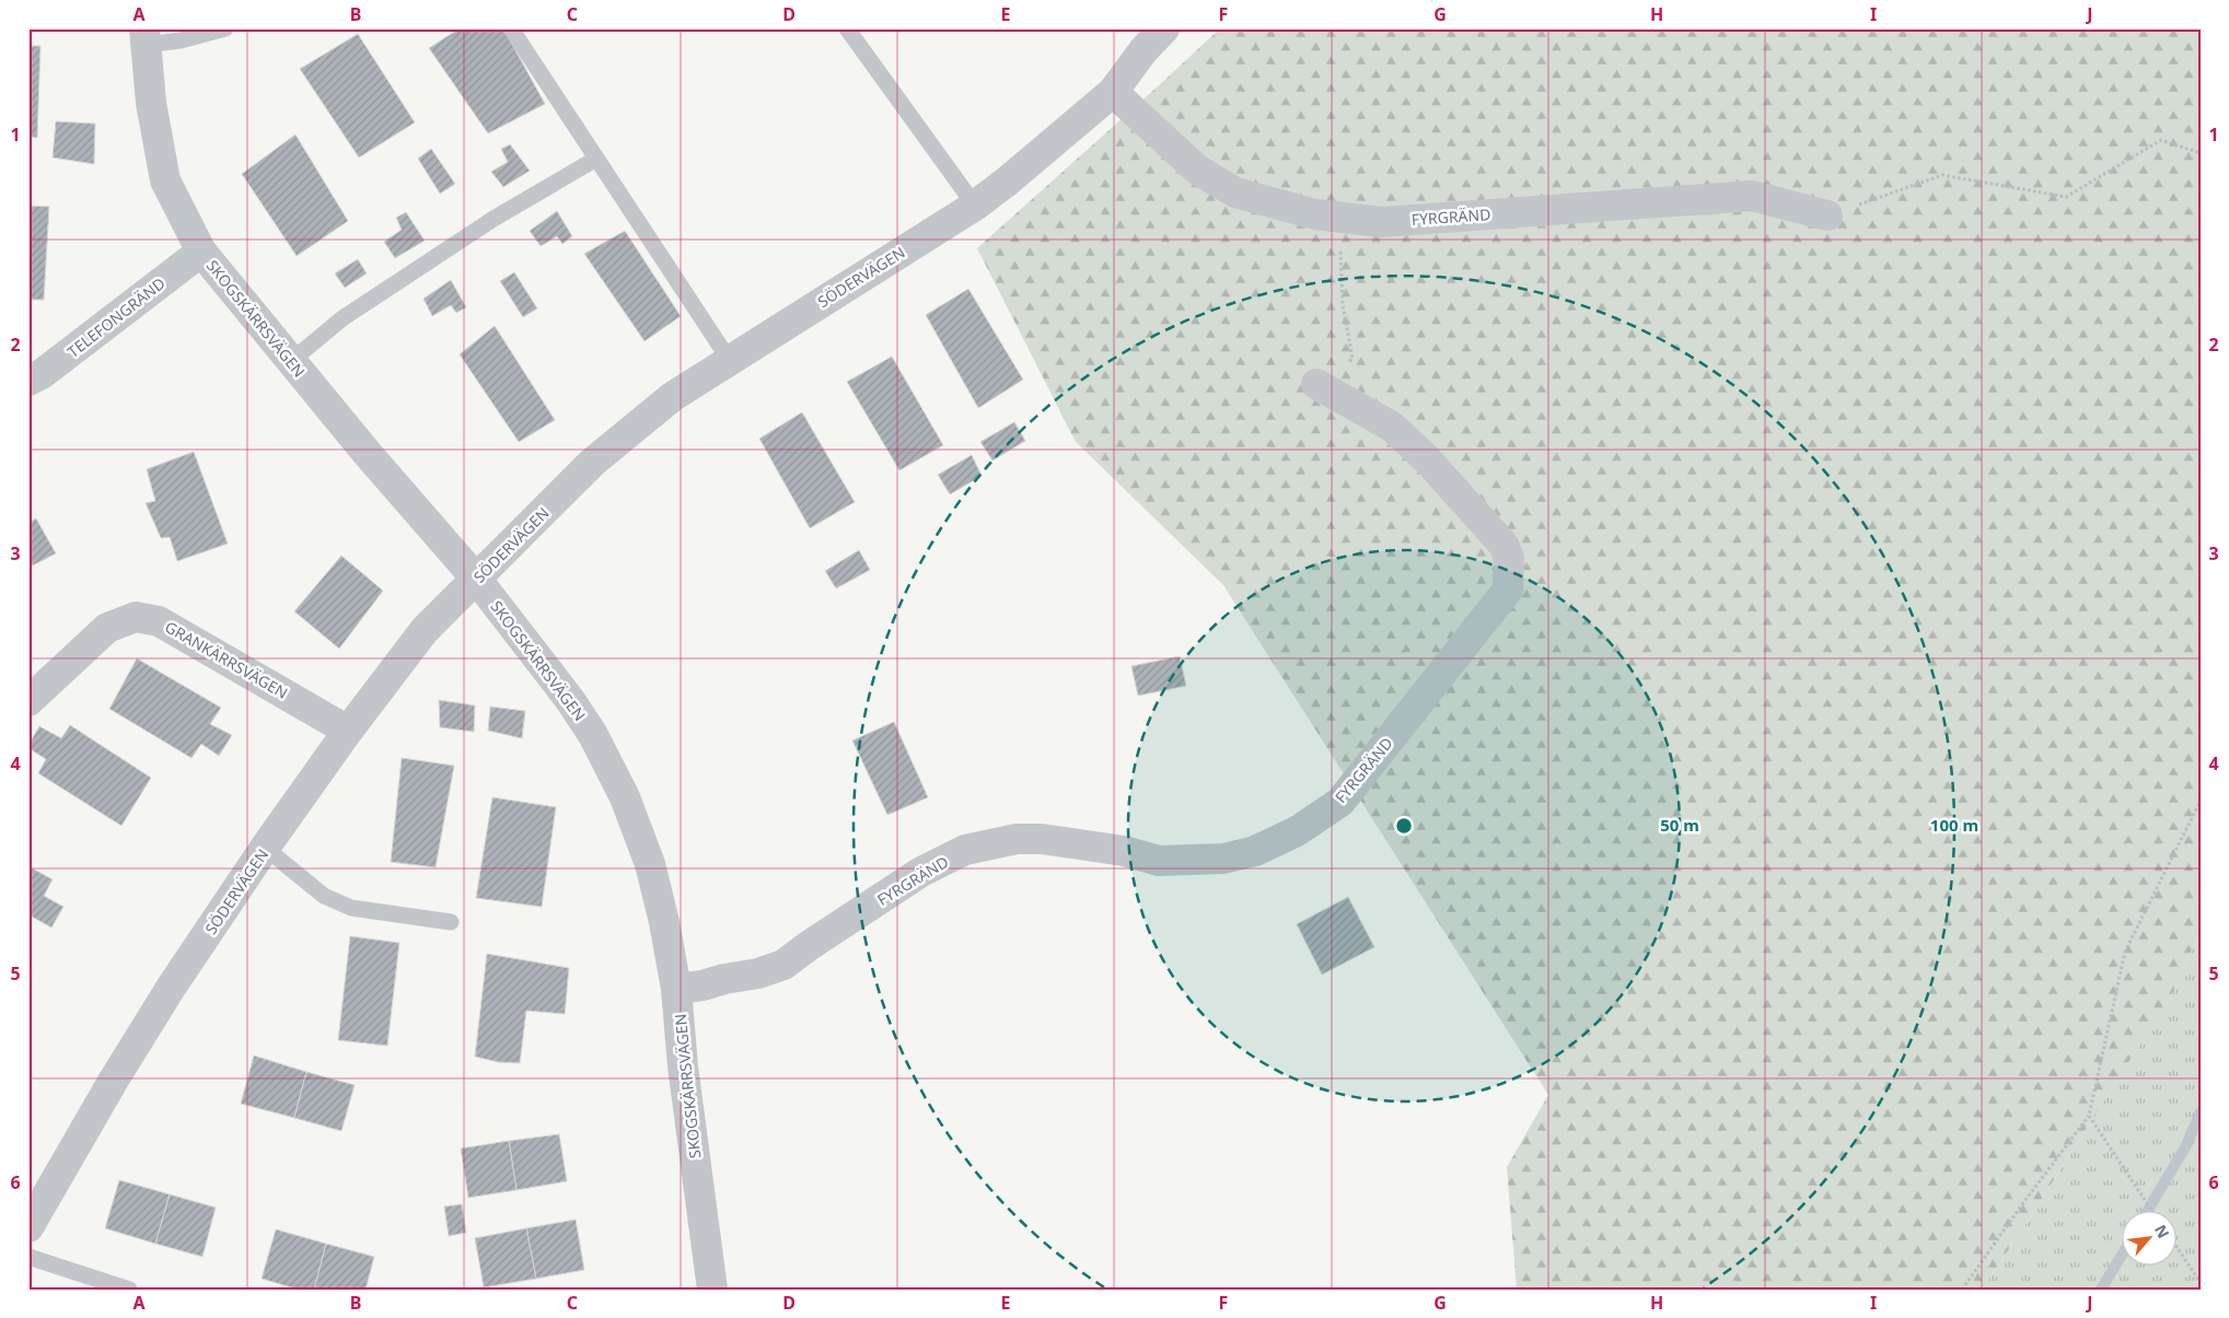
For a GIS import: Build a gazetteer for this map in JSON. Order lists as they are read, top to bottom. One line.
{"streets":{"street":["FYRGRÄND","SÖDERVÄGEN","TELEFONGRÄND","SKOGSKÄRRSVÄGEN","GRANKÄRRSVÄGEN"]},"crossings":[["FYRGRÄND","SÖDERVÄGEN"],["FYRGRÄND","SKOGSKÄRRSVÄGEN"],["SÖDERVÄGEN","SKOGSKÄRRSVÄGEN"],["SÖDERVÄGEN","GRANKÄRRSVÄGEN"],["TELEFONGRÄND","SKOGSKÄRRSVÄGEN"]],"north":"top right","grid":{"columns":["A","B","C","D","E","F","G","H","I","J"],"rows":["1","2","3","4","5","6"]},"rings":["50 m","100 m"]}
